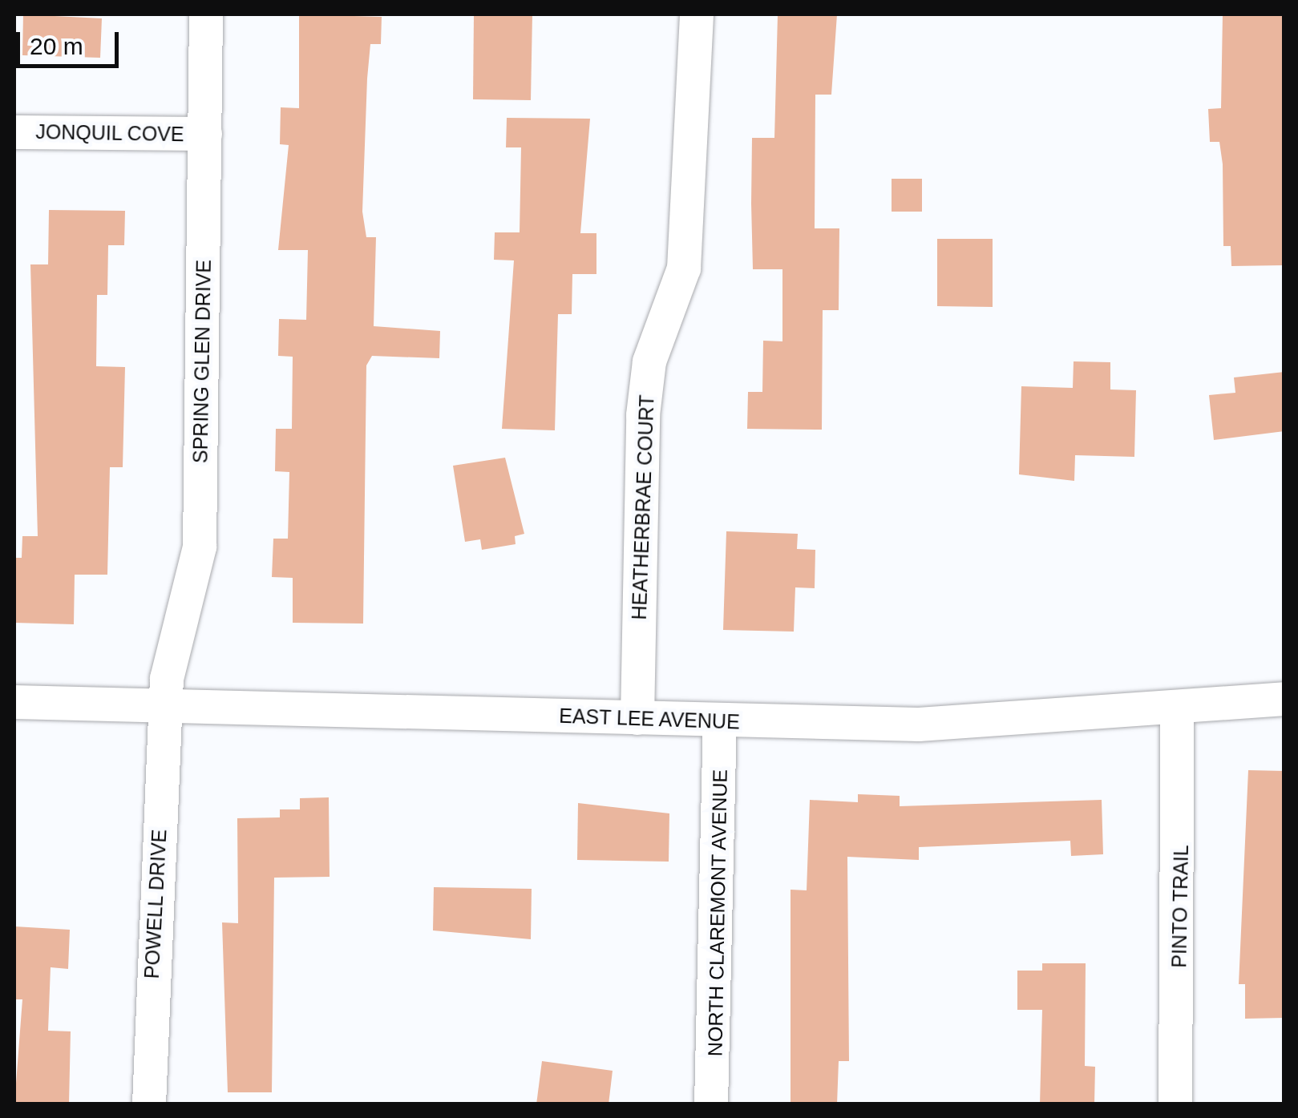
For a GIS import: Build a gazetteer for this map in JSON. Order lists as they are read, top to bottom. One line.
{"streets":{"street":["JONQUIL COVE","SPRING GLEN DRIVE","HEATHERBRAE COURT","EAST LEE AVENUE","POWELL DRIVE","PINTO TRAIL","NORTH CLAREMONT AVENUE"]},"crossings":[["JONQUIL COVE","SPRING GLEN DRIVE"],["SPRING GLEN DRIVE","EAST LEE AVENUE"],["SPRING GLEN DRIVE","POWELL DRIVE"],["HEATHERBRAE COURT","EAST LEE AVENUE"],["EAST LEE AVENUE","POWELL DRIVE"],["EAST LEE AVENUE","PINTO TRAIL"],["EAST LEE AVENUE","NORTH CLAREMONT AVENUE"]],"scale_bar":"20 m"}
